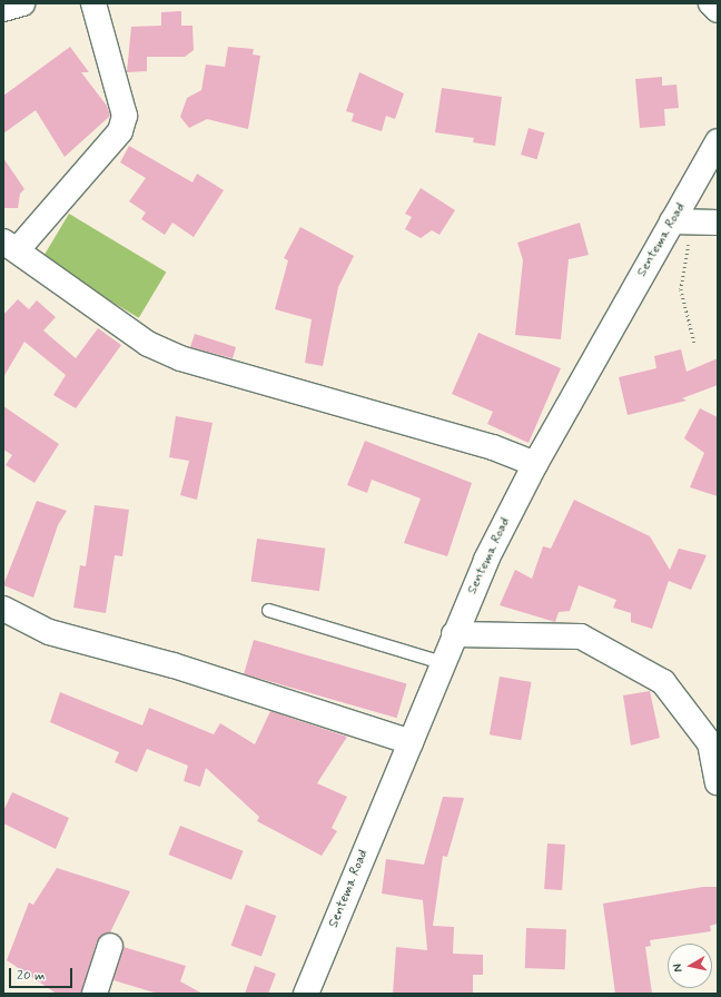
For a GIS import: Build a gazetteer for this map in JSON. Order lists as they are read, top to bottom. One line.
{"streets":{"street":["Sentema Road"]},"scale_bar":"20 m","north":"left"}
